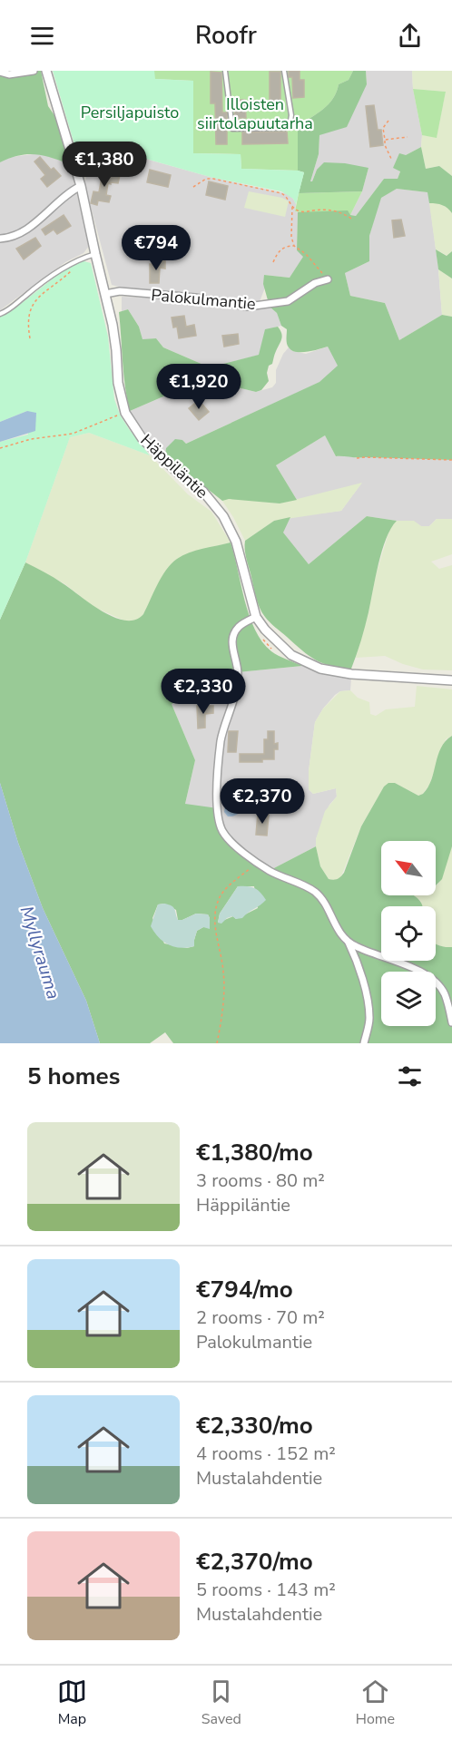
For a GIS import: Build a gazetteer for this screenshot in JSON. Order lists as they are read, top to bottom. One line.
{"streets":{"street":["Palokulmantie","Häppiläntie"]},"crossings":[["Palokulmantie","Häppiläntie"]],"water":["Myllyrauma"],"parks":["Illoisten siirtolapuutarha","Persiljapuisto"],"north":"top left","page":{"header":"Roofr","price":["€1,380","€794","€1,920","€2,330","€2,370"],"heading":"5 homes","list":[{"name":"€1,380/mo","note":"3 rooms · 80 m² · Häppiläntie"},{"name":"€794/mo","note":"2 rooms · 70 m² · Palokulmantie"},{"name":"€2,330/mo","note":"4 rooms · 152 m² · Mustalahdentie"},{"name":"€2,370/mo","note":"5 rooms · 143 m² · Mustalahdentie"}],"tabs":["Map","Saved","Home"]}}
